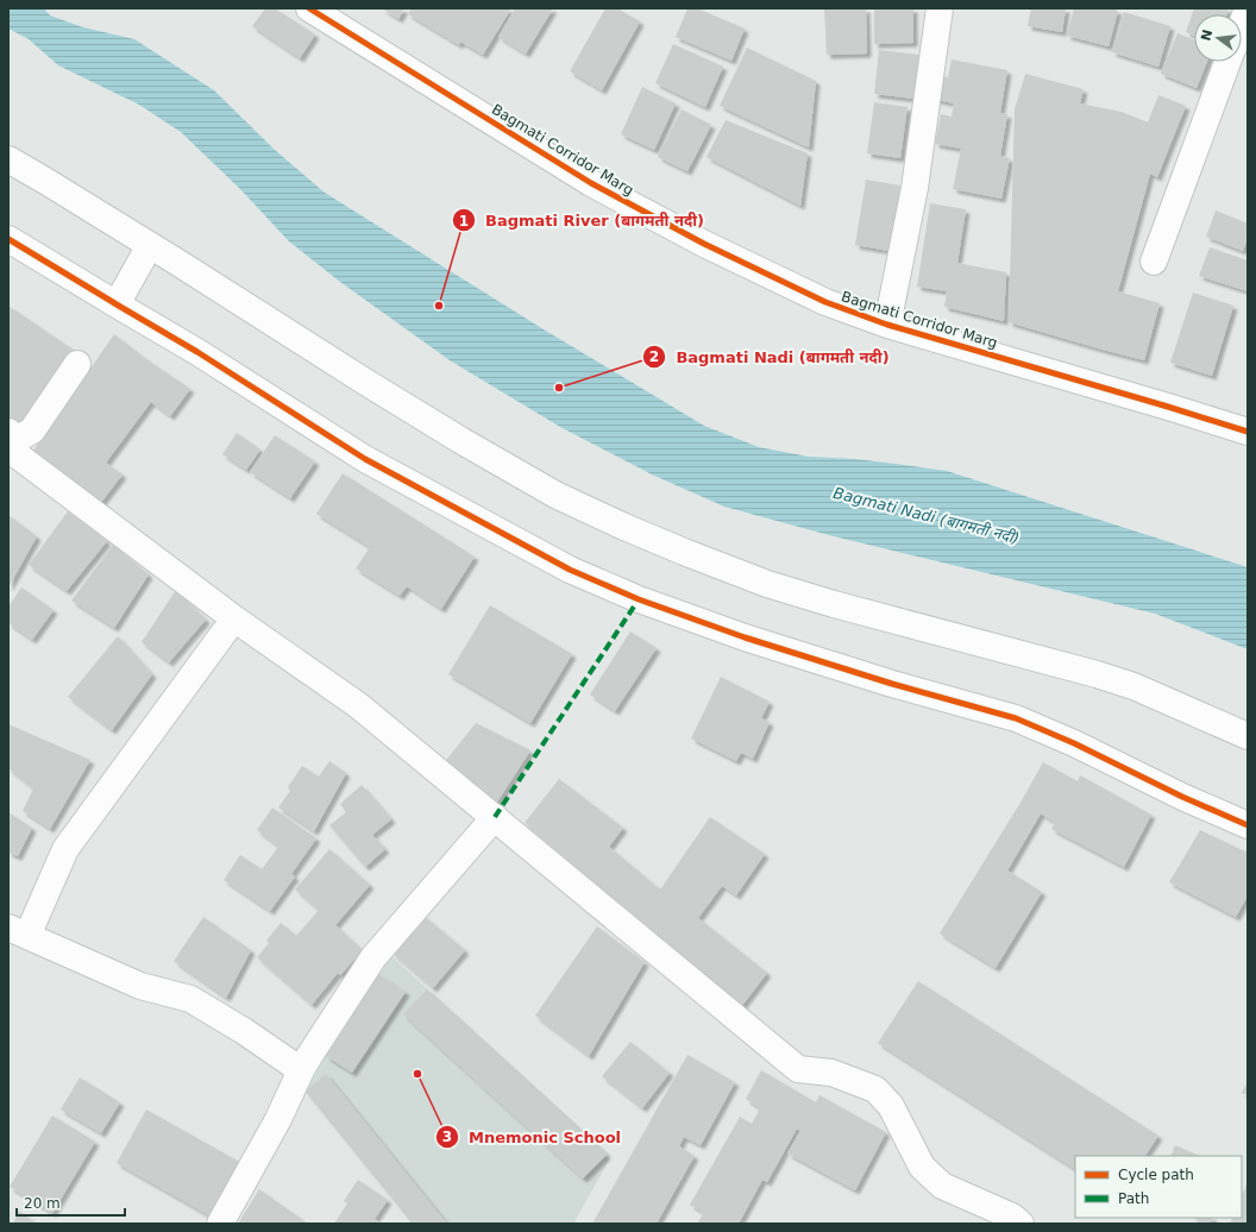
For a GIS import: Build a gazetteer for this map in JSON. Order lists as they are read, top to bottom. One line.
{"streets":{"street":["Bagmati Corridor Marg"]},"water":["Bagmati Nadi (बागमती नदी)"],"places":["Bagmati River (बागमती नदी)","Bagmati Nadi (बागमती नदी)","Mnemonic School"],"legend":["Cycle path","Path"],"scale_bar":"20 m","north":"left"}
